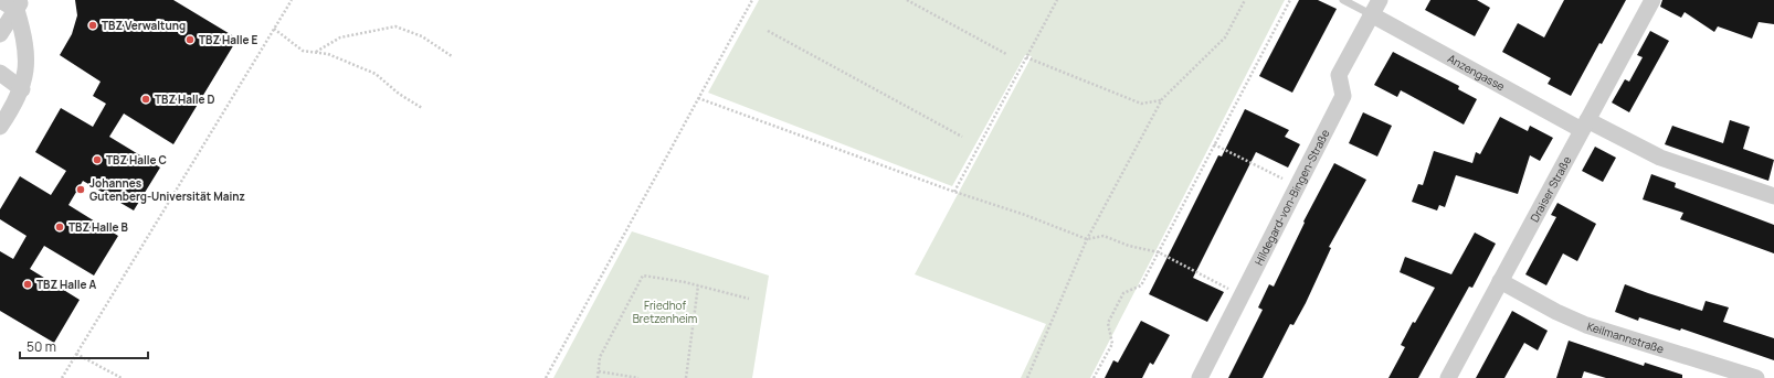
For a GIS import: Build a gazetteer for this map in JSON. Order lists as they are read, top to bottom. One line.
{"streets":{"street":["Anzengasse","Draiser Straße","Hildegard-von-Bingen-Straße","Keilmannstraße"]},"crossings":[["Anzengasse","Draiser Straße"],["Anzengasse","Hildegard-von-Bingen-Straße"],["Draiser Straße","Keilmannstraße"]],"parks":["Friedhof Bretzenheim"],"places":["TBZ Verwaltung","TBZ Halle E","TBZ Halle D","TBZ Halle C","Johannes Gutenberg-Universität Mainz","TBZ Halle B","TBZ Halle A"],"scale_bar":"50 m"}
